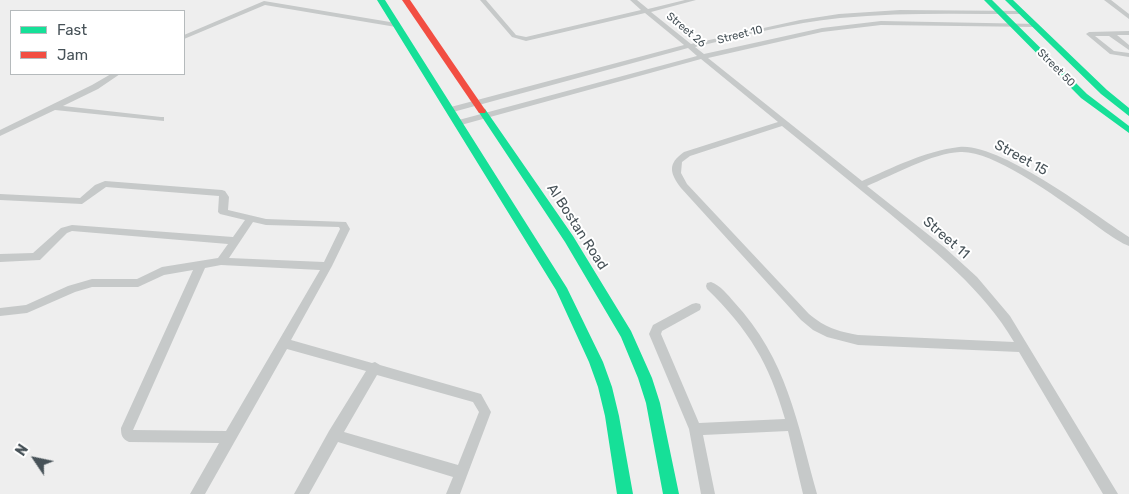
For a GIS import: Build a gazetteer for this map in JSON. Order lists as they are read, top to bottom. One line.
{"streets":{"main road":["Street 50","Al Bostan Road"],"street":["Street 26","Street 10","Street 15","Street 11"]},"crossings":[["Street 26","Street 10"],["Street 26","Street 11"],["Street 10","Street 50"],["Street 10","Al Bostan Road"],["Street 10","Street 11"],["Street 15","Street 11"]],"legend":["Fast","Jam"],"north":"top left"}
